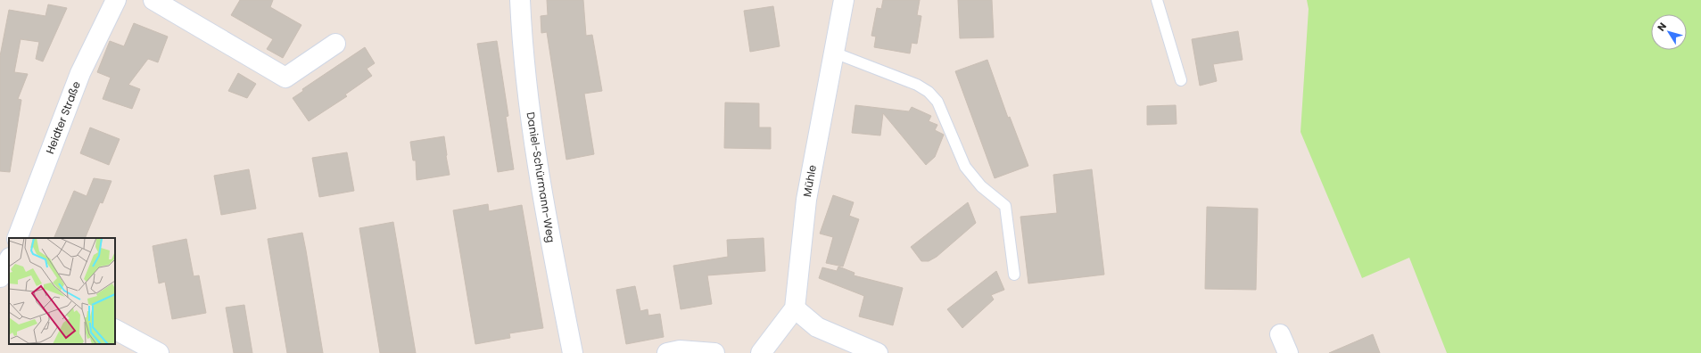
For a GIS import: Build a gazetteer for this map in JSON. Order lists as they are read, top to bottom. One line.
{"streets":{"street":["Heidter Straße","Daniel-Schürmann-Weg","Mühle"]},"north":"top left"}
